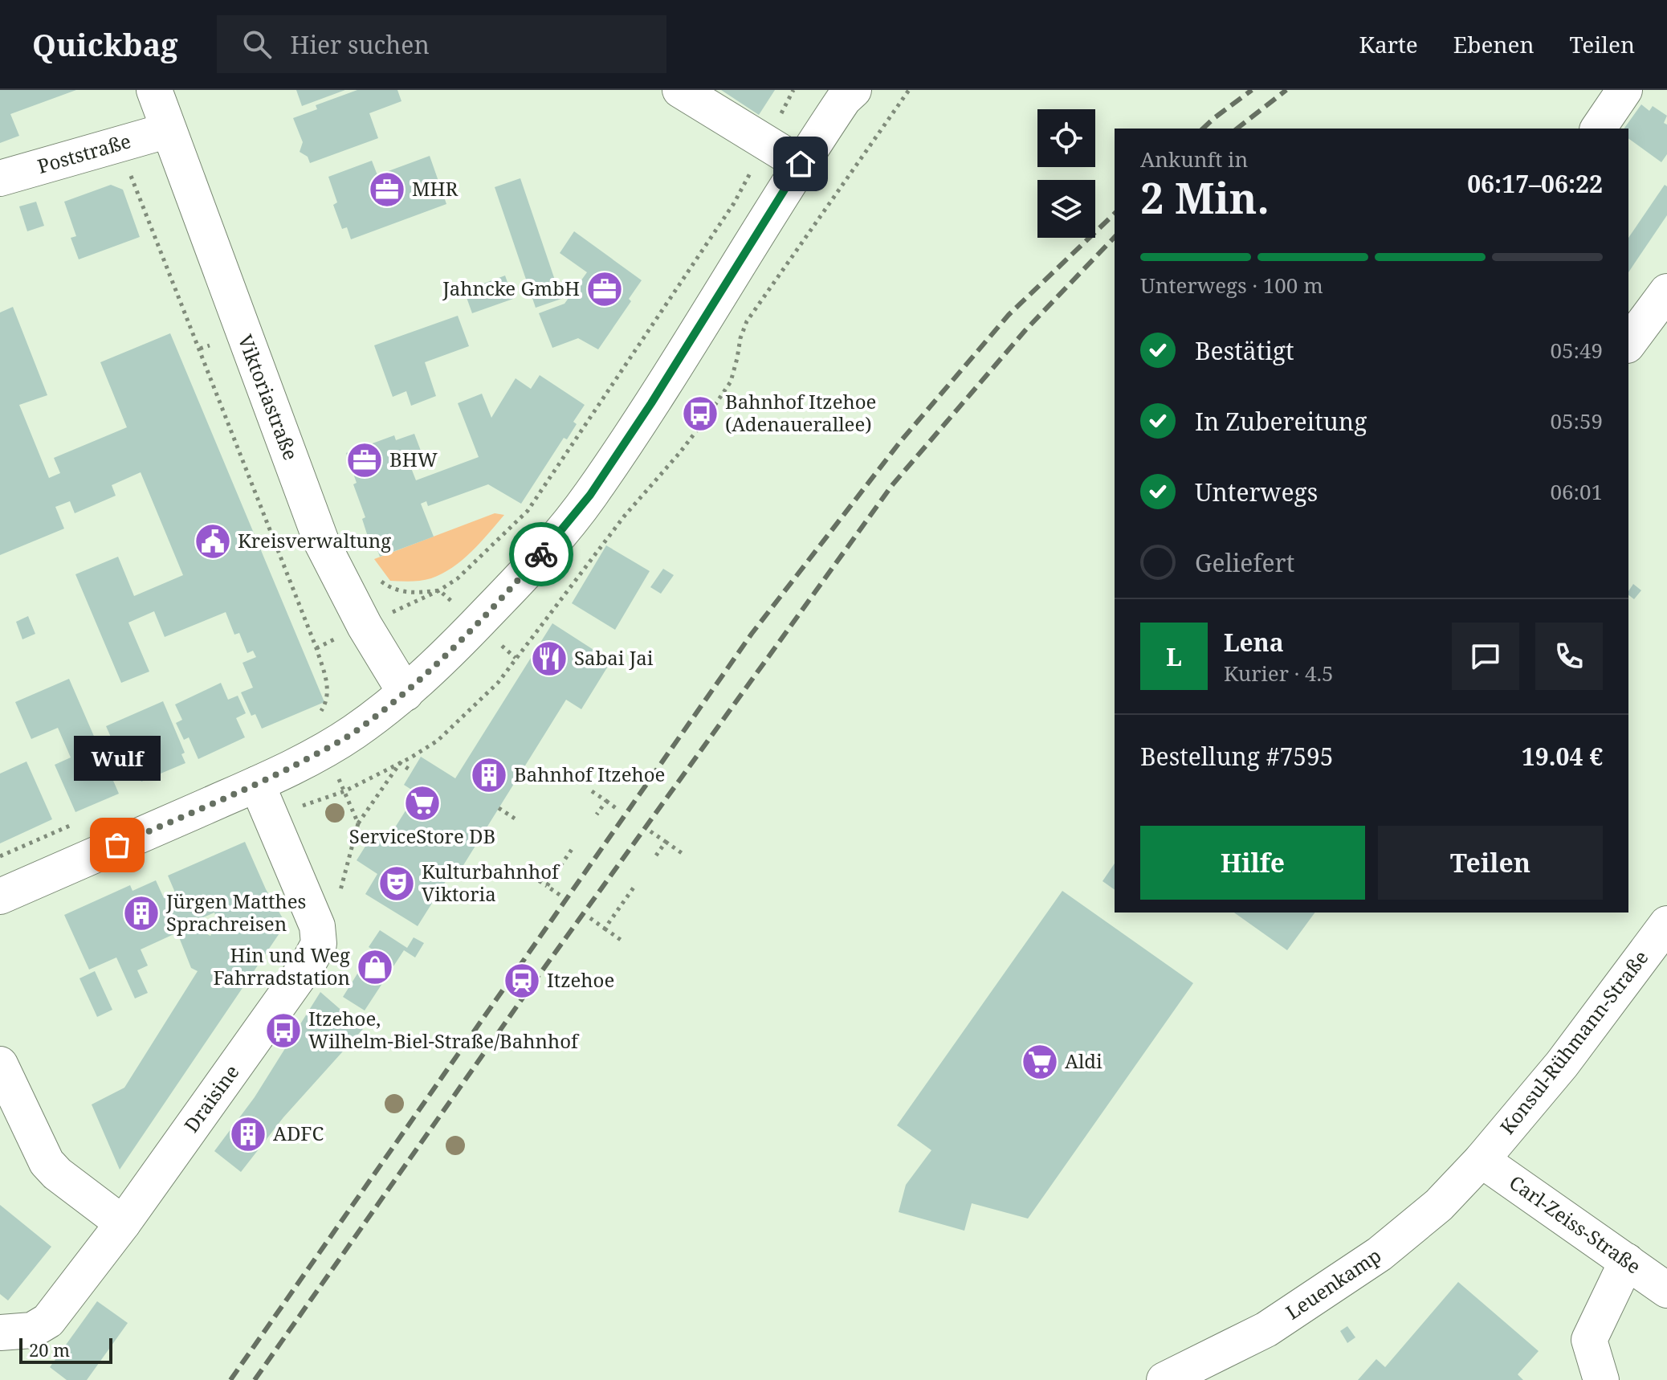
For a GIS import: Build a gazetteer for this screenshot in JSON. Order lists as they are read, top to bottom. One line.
{"streets":{"street":["Poststraße","Viktoriastraße","Konsul-Rühmann-Straße","Draisine","Carl-Zeiss-Straße","Leuenkamp"]},"crossings":[["Poststraße","Viktoriastraße"],["Konsul-Rühmann-Straße","Carl-Zeiss-Straße"],["Konsul-Rühmann-Straße","Leuenkamp"],["Carl-Zeiss-Straße","Leuenkamp"]],"places":{"office":["MHR","Jahncke GmbH","BHW"],"bus stop":["Bahnhof Itzehoe (Adenauerallee)","Itzehoe, Wilhelm-Biel-Straße/Bahnhof"],"public building":["Kreisverwaltung"],"restaurant":["Sabai Jai"],"building":["Bahnhof Itzehoe","Jürgen Matthes Sprachreisen","ADFC"],"supermarket":["ServiceStore DB","Aldi"],"other":["Wulf"],"theatre":["Kulturbahnhof Viktoria"],"shop":["Hin und Weg Fahrradstation"],"station":["Itzehoe"]},"scale_bar":"20 m","page":{"header":"Quickbag","search":"Hier suchen","nav":["Karte","Ebenen","Teilen"],"heading":["2 Min.","Ankunft in","06:17–06:22"],"panel":["Lena","Kurier · 4.5","Bestellung #7595","19.04 €"],"bar":"Unterwegs · 100 m","list":[["Bestätigt","05:49"],["In Zubereitung","05:59"],["Unterwegs","06:01"],"Geliefert"],"round":"L","bubble":"Wulf","buttons":["Hilfe","Teilen"],"scale":"20 m"}}
